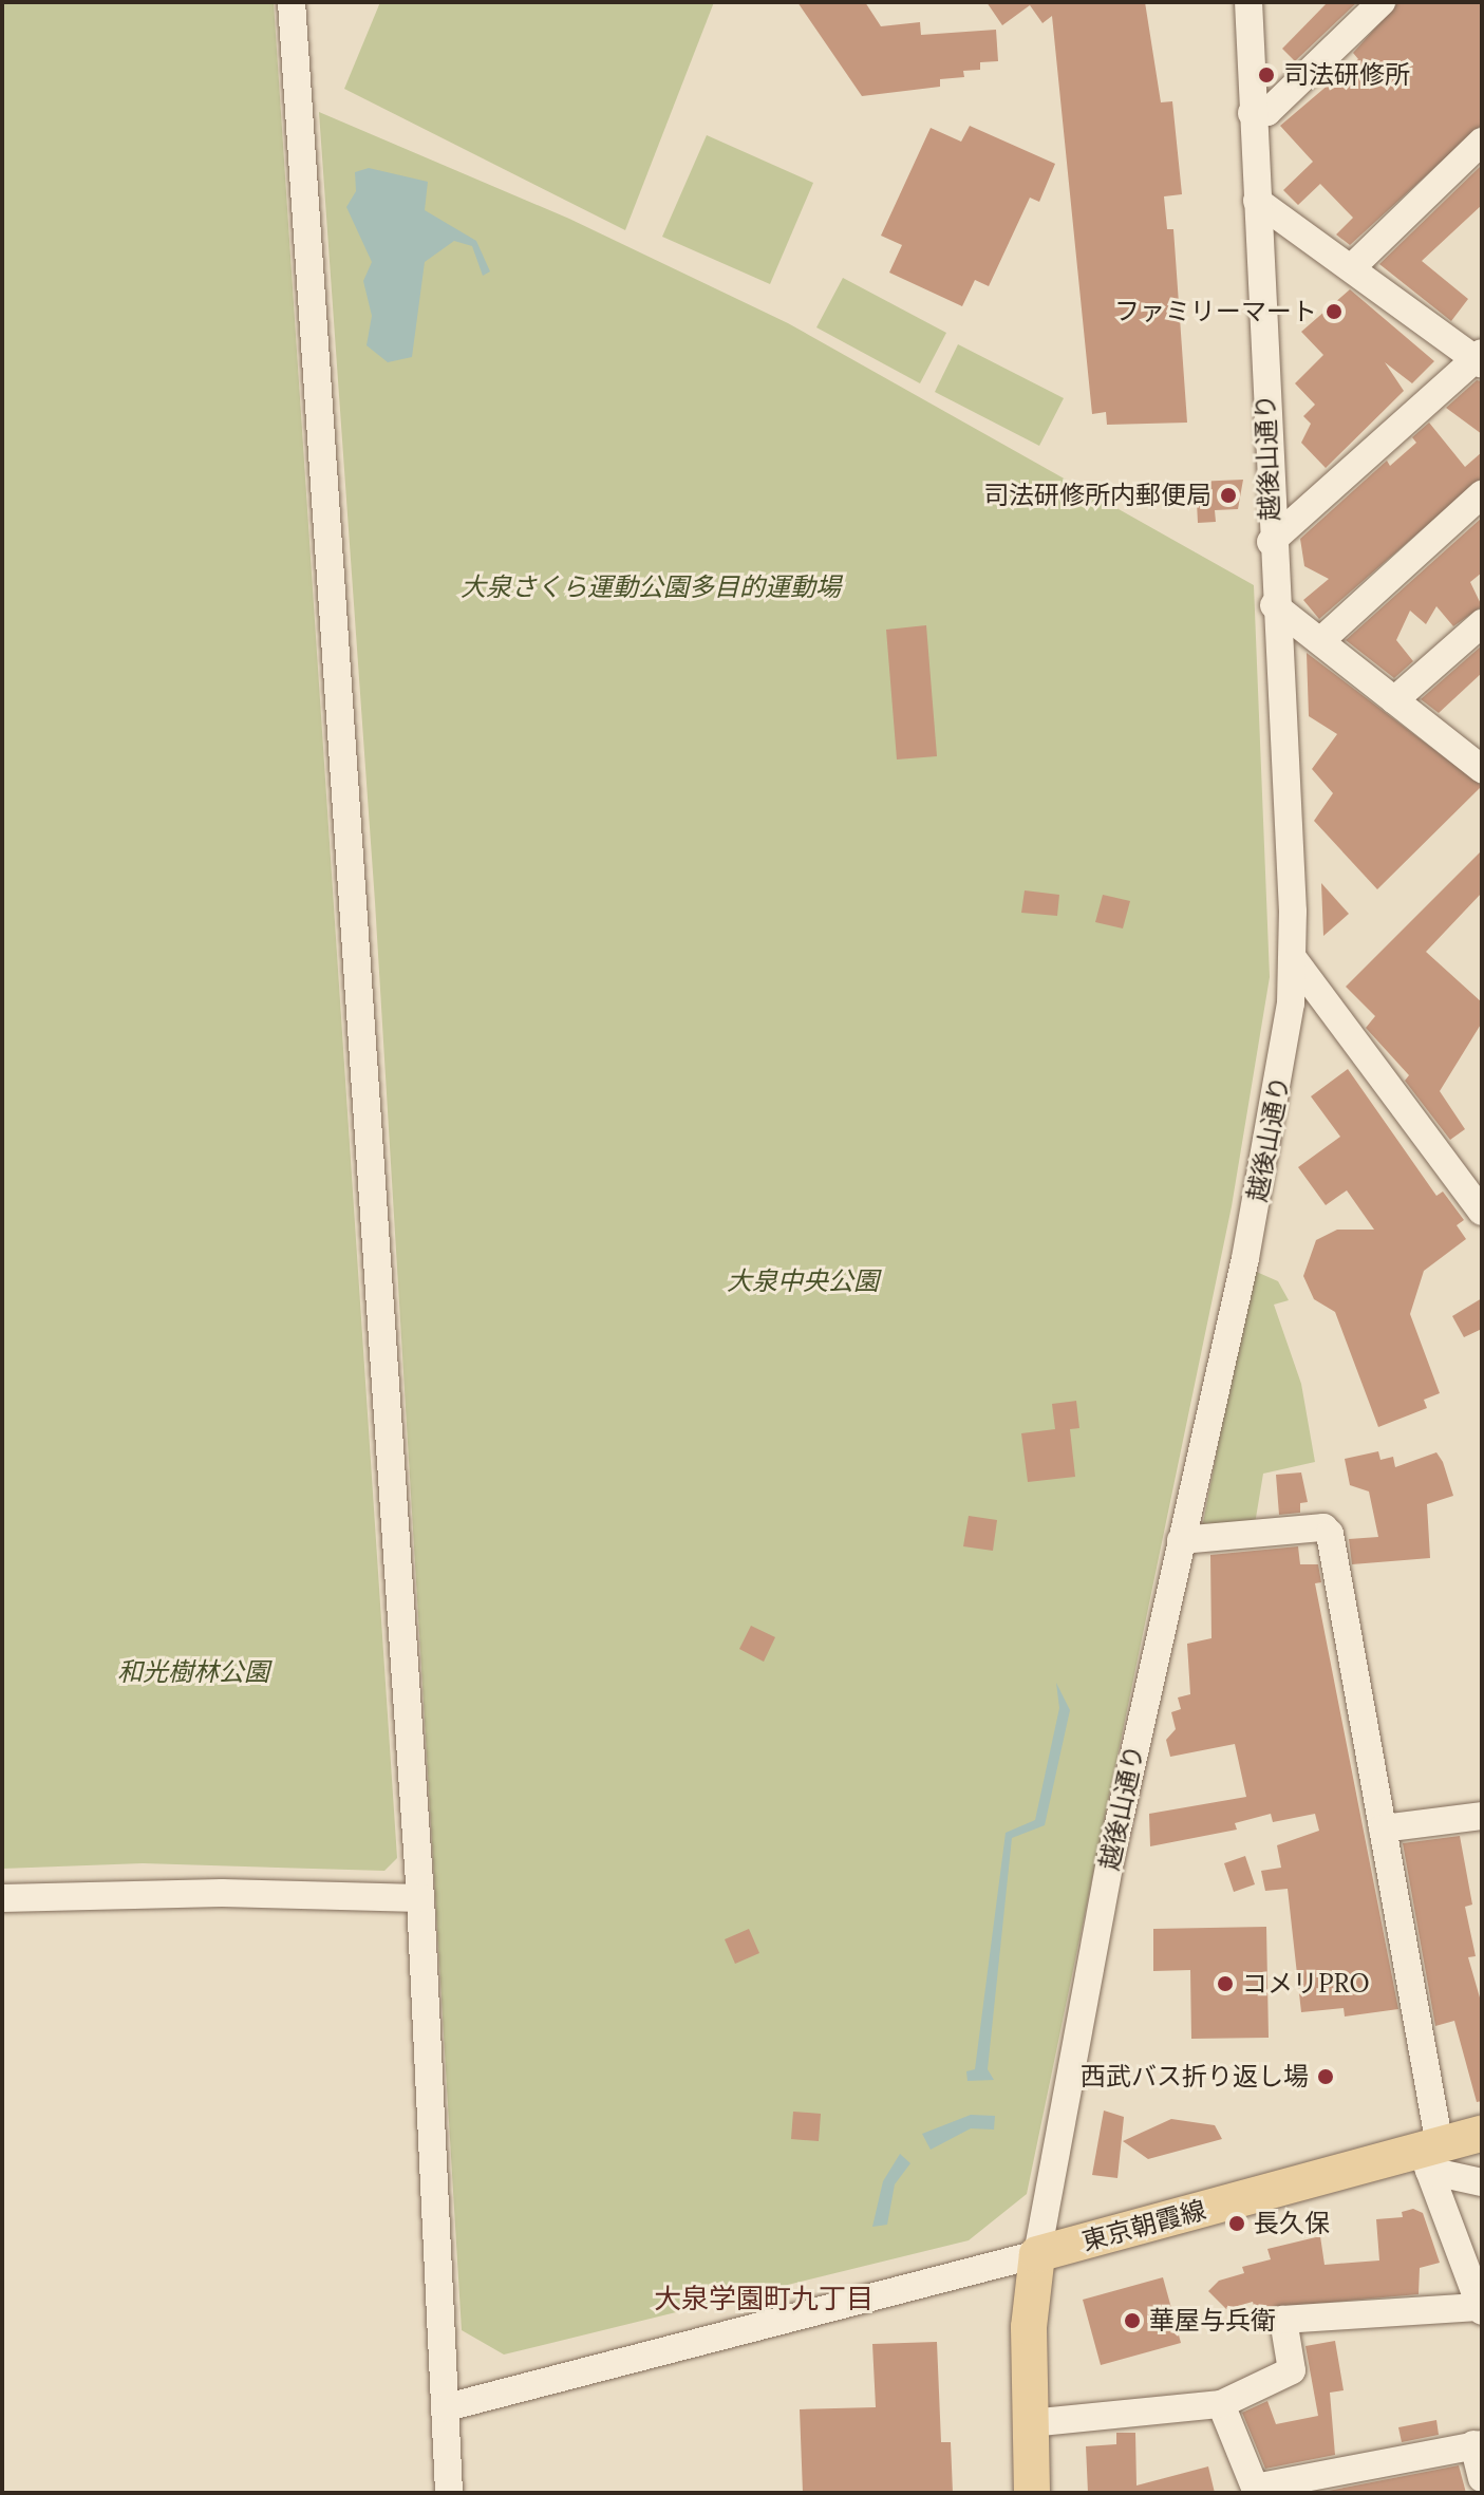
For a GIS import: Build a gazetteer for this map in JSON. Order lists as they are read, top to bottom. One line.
{"streets":{"main road":["東京朝霞線"],"street":["越後山通り"]},"crossings":[["越後山通り","東京朝霞線"]],"districts":["大泉学園町九丁目"],"parks":["大泉さくら運動公園多目的運動場","大泉中央公園","和光樹林公園"],"places":["司法研修所","ファミリーマート","司法研修所内郵便局","コメリPRO","西武バス折り返し場","長久保","華屋与兵衛"]}
